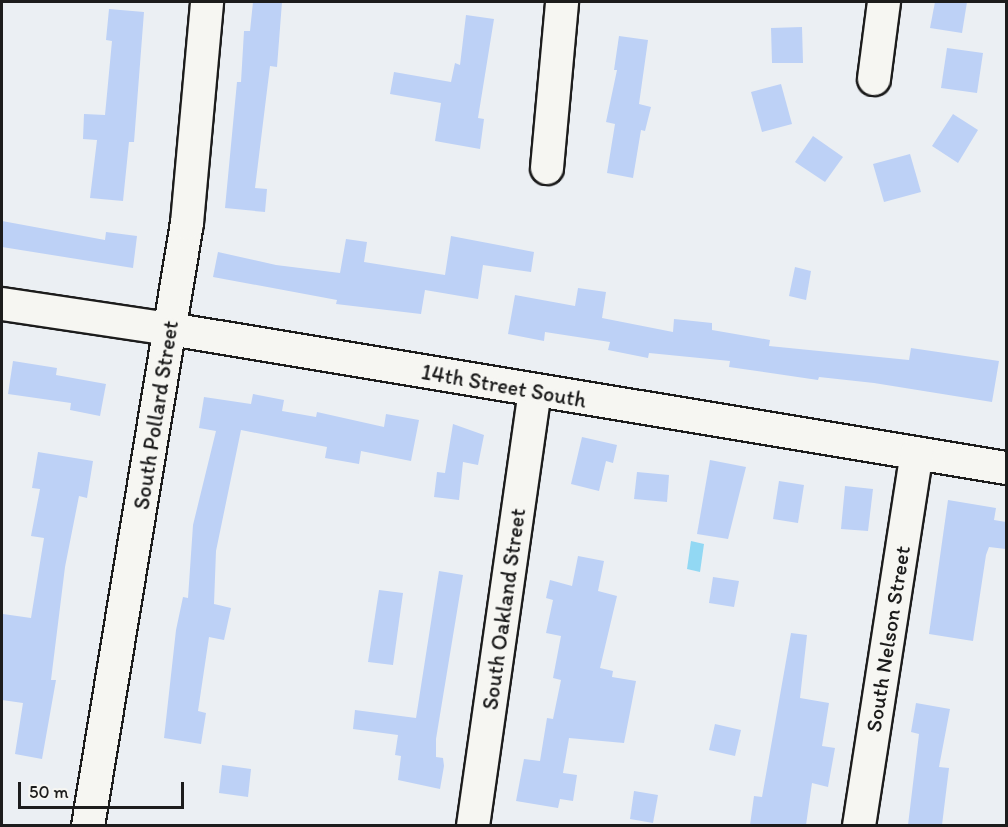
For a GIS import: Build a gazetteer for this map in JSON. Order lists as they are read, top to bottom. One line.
{"streets":{"street":["14th Street South","South Pollard Street","South Oakland Street","South Nelson Street"]},"crossings":[["14th Street South","South Pollard Street"],["14th Street South","South Oakland Street"],["14th Street South","South Nelson Street"]],"scale_bar":"50 m"}
